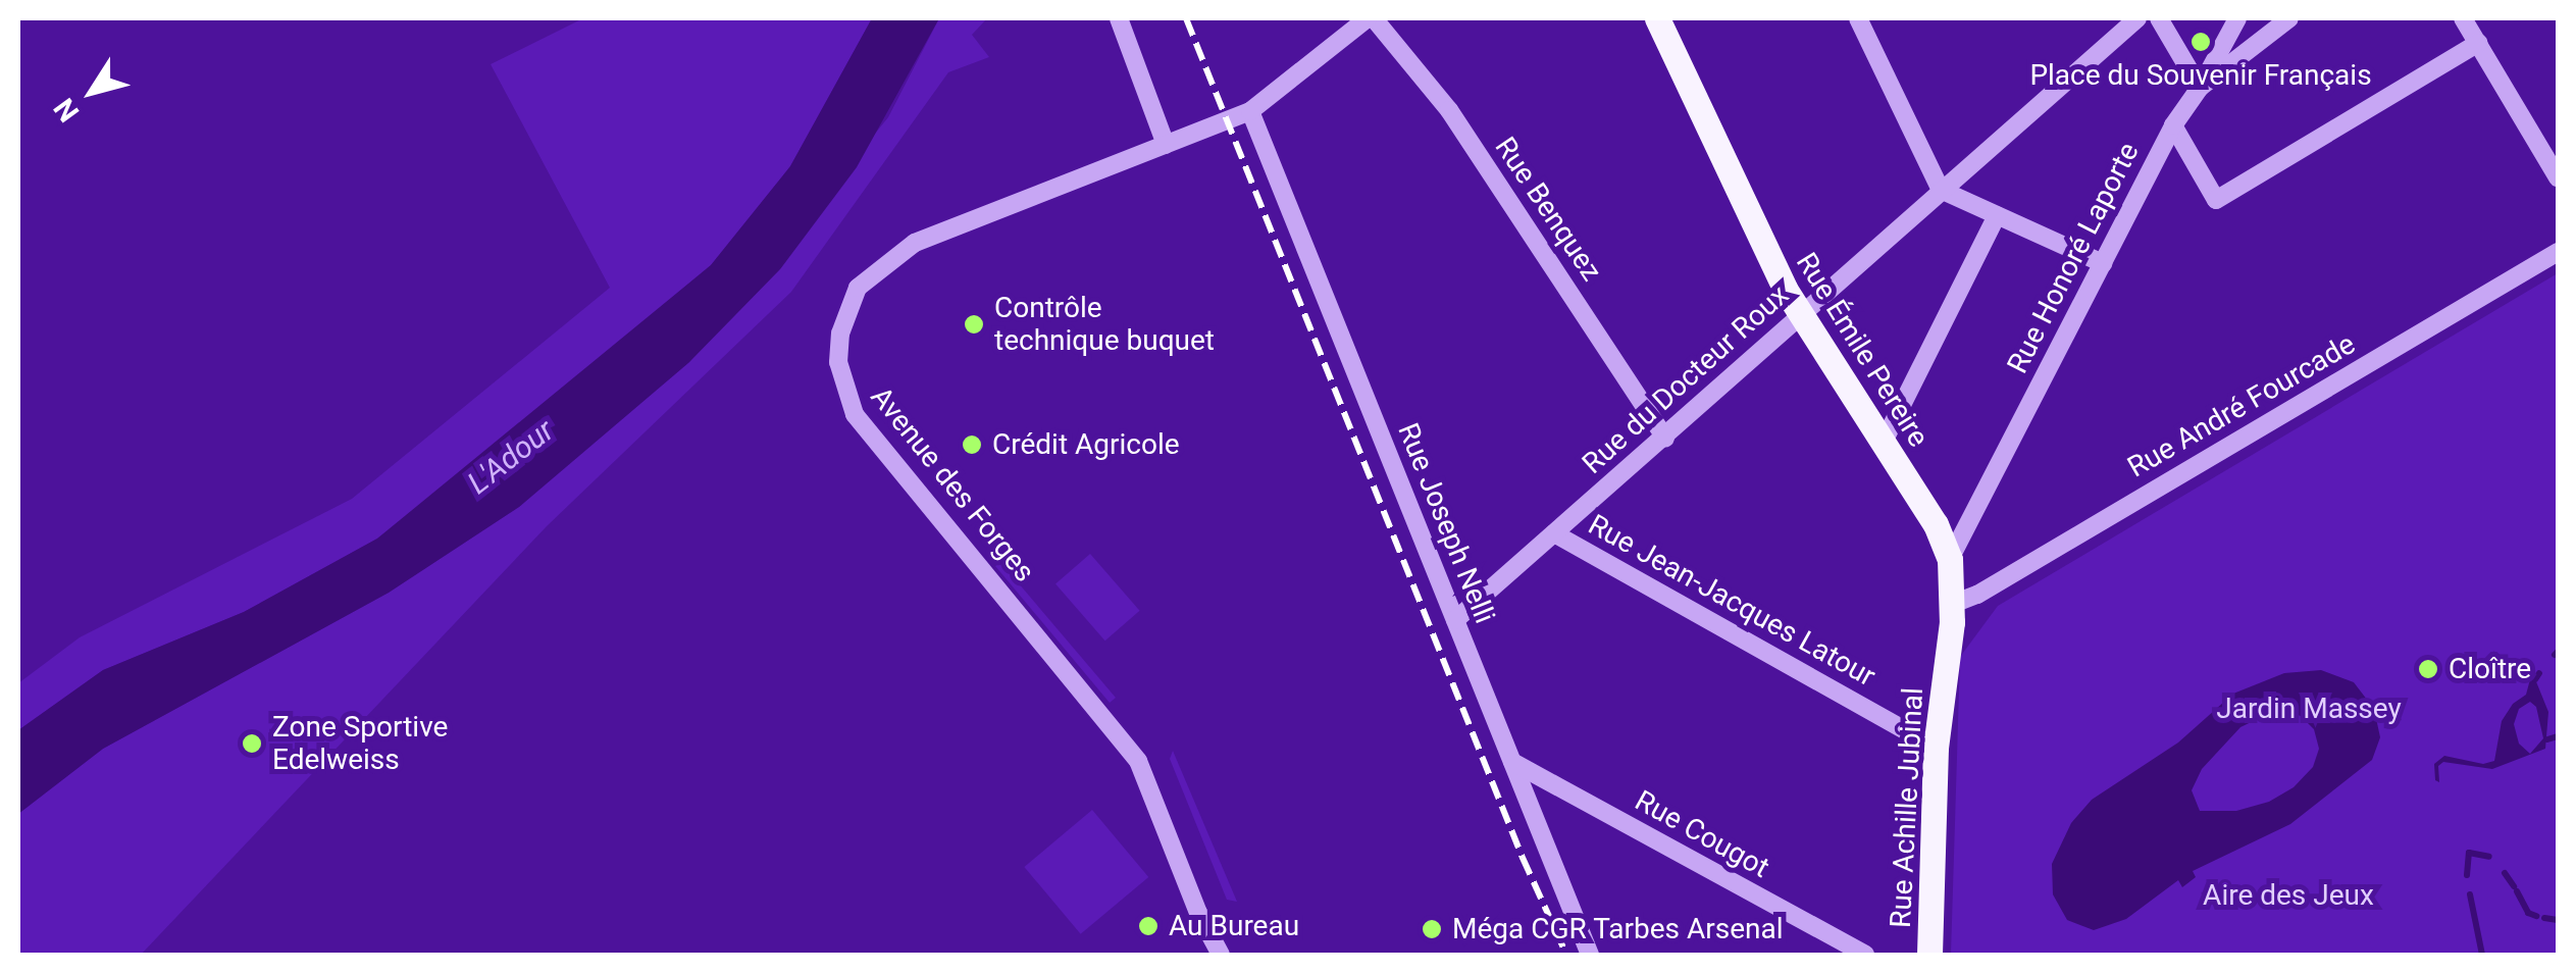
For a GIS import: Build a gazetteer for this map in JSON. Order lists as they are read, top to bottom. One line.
{"streets":{"main road":["Rue Émile Pereire","Rue Achille Jubinal"],"street":["Rue Benquez","Rue Honoré Laporte","Rue du Docteur Roux","Rue André Fourcade","Avenue des Forges","Rue Joseph Nelli","Rue Jean-Jacques Latour","Rue Cougot"]},"crossings":[["Rue Benquez","Rue du Docteur Roux"],["Rue Benquez","Avenue des Forges"],["Rue Honoré Laporte","Rue Émile Pereire"],["Rue Émile Pereire","Rue du Docteur Roux"],["Rue Émile Pereire","Rue André Fourcade"],["Rue Émile Pereire","Rue Achille Jubinal"],["Rue du Docteur Roux","Rue Joseph Nelli"],["Rue du Docteur Roux","Rue Jean-Jacques Latour"],["Rue André Fourcade","Rue Achille Jubinal"],["Avenue des Forges","Rue Joseph Nelli"],["Rue Joseph Nelli","Rue Cougot"],["Rue Jean-Jacques Latour","Rue Achille Jubinal"]],"water":["L'Adour"],"parks":["Jardin Massey","Aire des Jeux"],"places":["Place du Souvenir Français","Contrôle technique buquet","Crédit Agricole","Cloître","Zone Sportive Edelweiss","Au Bureau","Méga CGR Tarbes Arsenal"],"north":"bottom left"}
